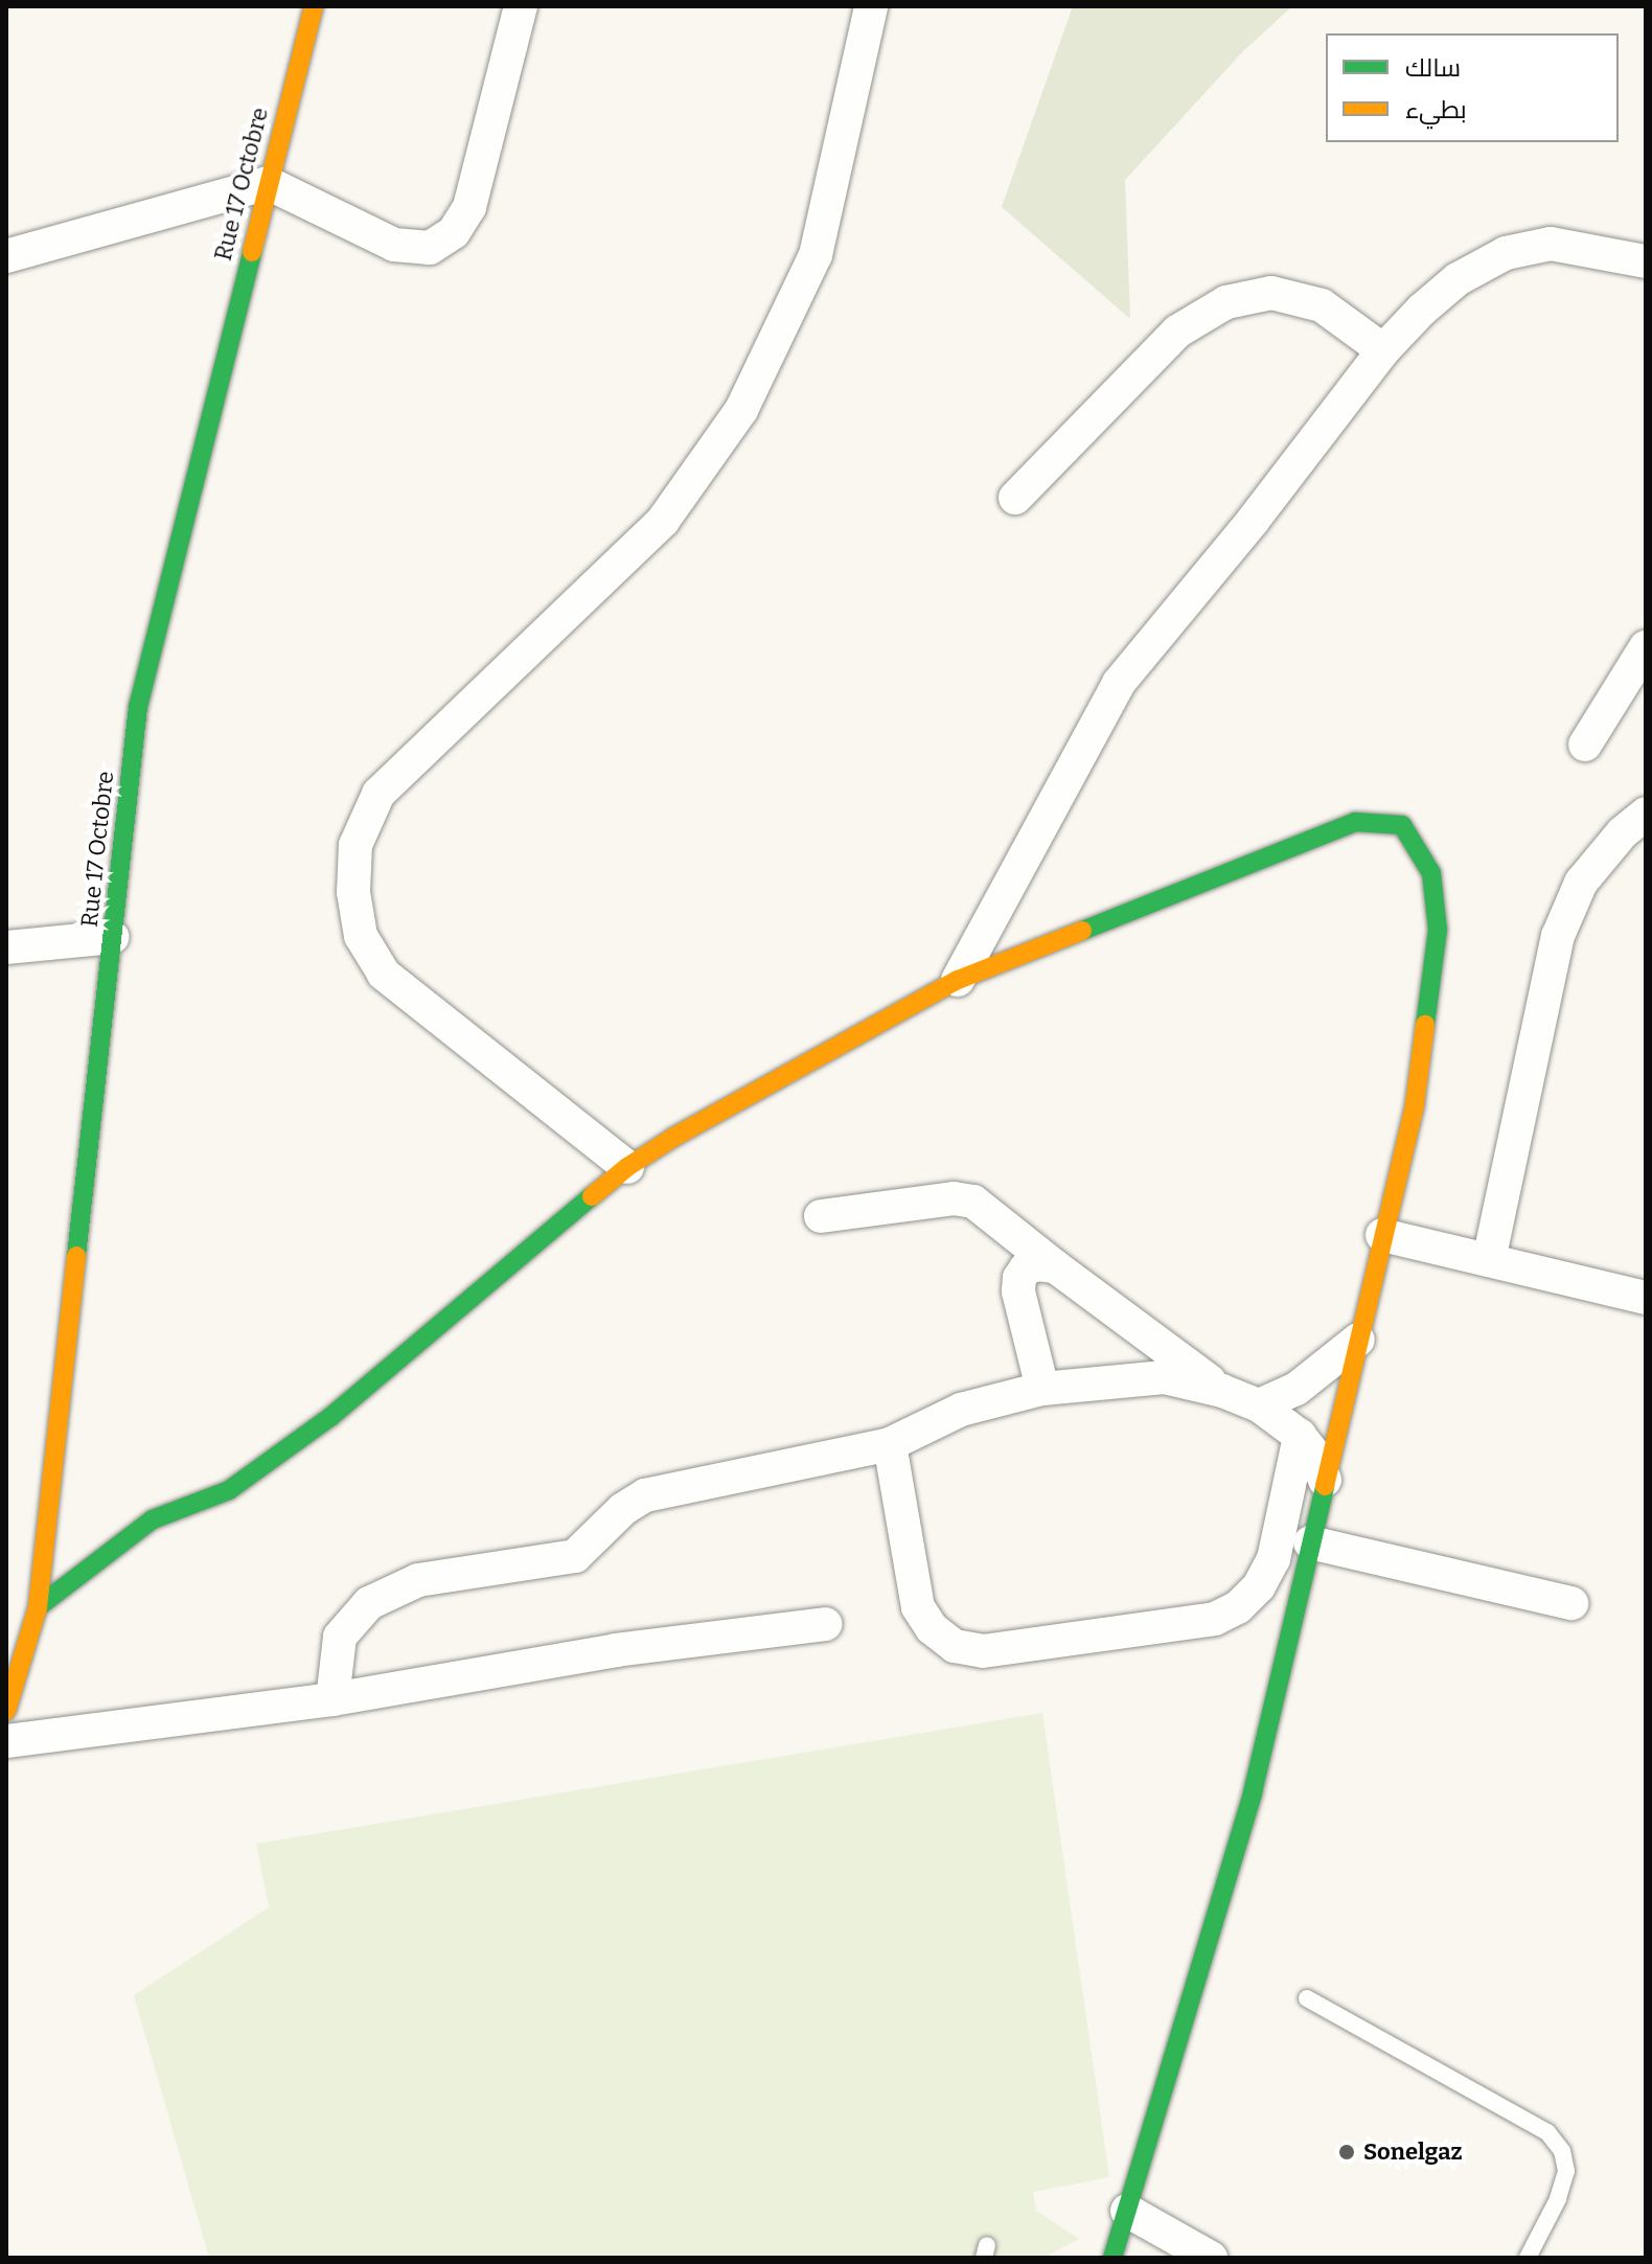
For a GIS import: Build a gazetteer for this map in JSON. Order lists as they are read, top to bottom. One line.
{"streets":{"street":["Rue 17 Octobre"]},"places":["Sonelgaz"],"legend":["سالك","بطيء"]}
